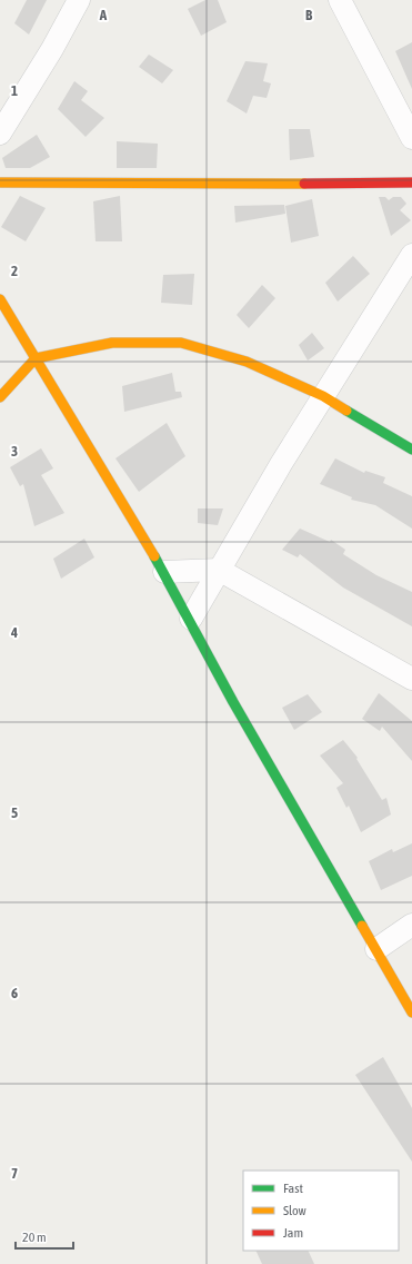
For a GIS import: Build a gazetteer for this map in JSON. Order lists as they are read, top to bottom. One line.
{"legend":["Fast","Slow","Jam"],"scale_bar":"20 m","grid":{"columns":["A","B"],"rows":["1","2","3","4","5","6","7"]}}
